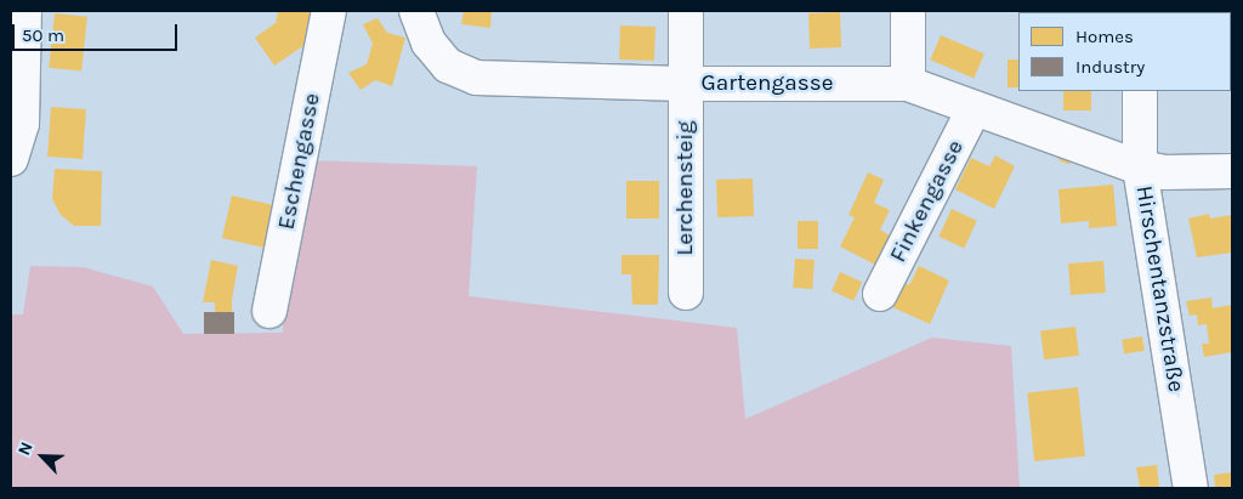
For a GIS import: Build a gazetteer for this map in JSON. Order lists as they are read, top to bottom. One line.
{"streets":{"street":["Gartengasse","Eschengasse","Lerchensteig","Finkengasse","Hirschentanzstraße"]},"crossings":[["Gartengasse","Lerchensteig"],["Gartengasse","Finkengasse"],["Gartengasse","Hirschentanzstraße"]],"legend":["Homes","Industry"],"scale_bar":"50 m","north":"top left"}
